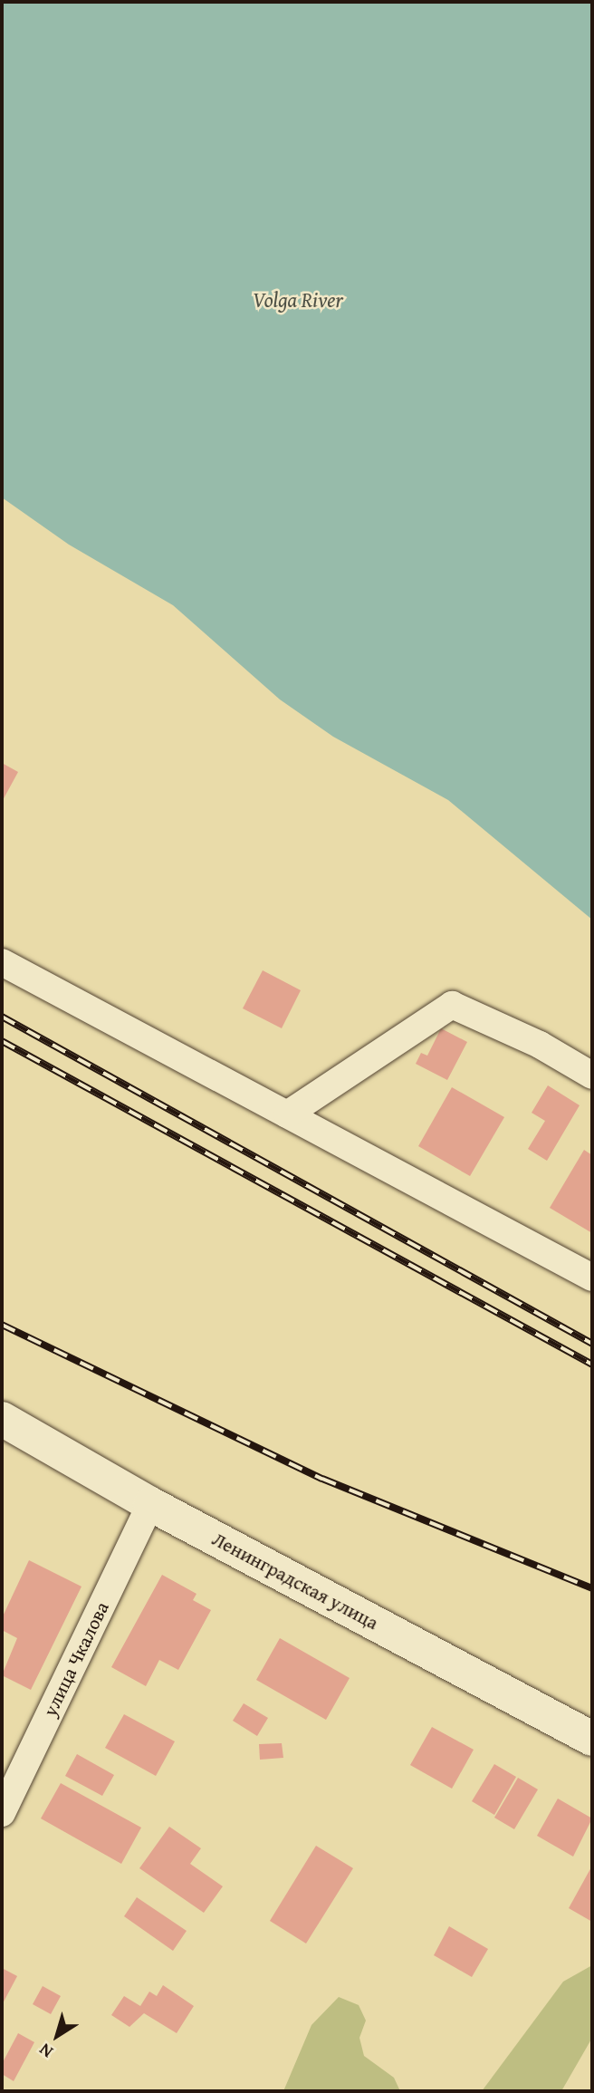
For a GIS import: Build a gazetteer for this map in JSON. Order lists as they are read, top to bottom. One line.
{"streets":{"main road":["Ленинградская улица"],"street":["улица Чкалова"]},"crossings":[["Ленинградская улица","улица Чкалова"]],"water":["Volga River"],"north":"bottom left"}
